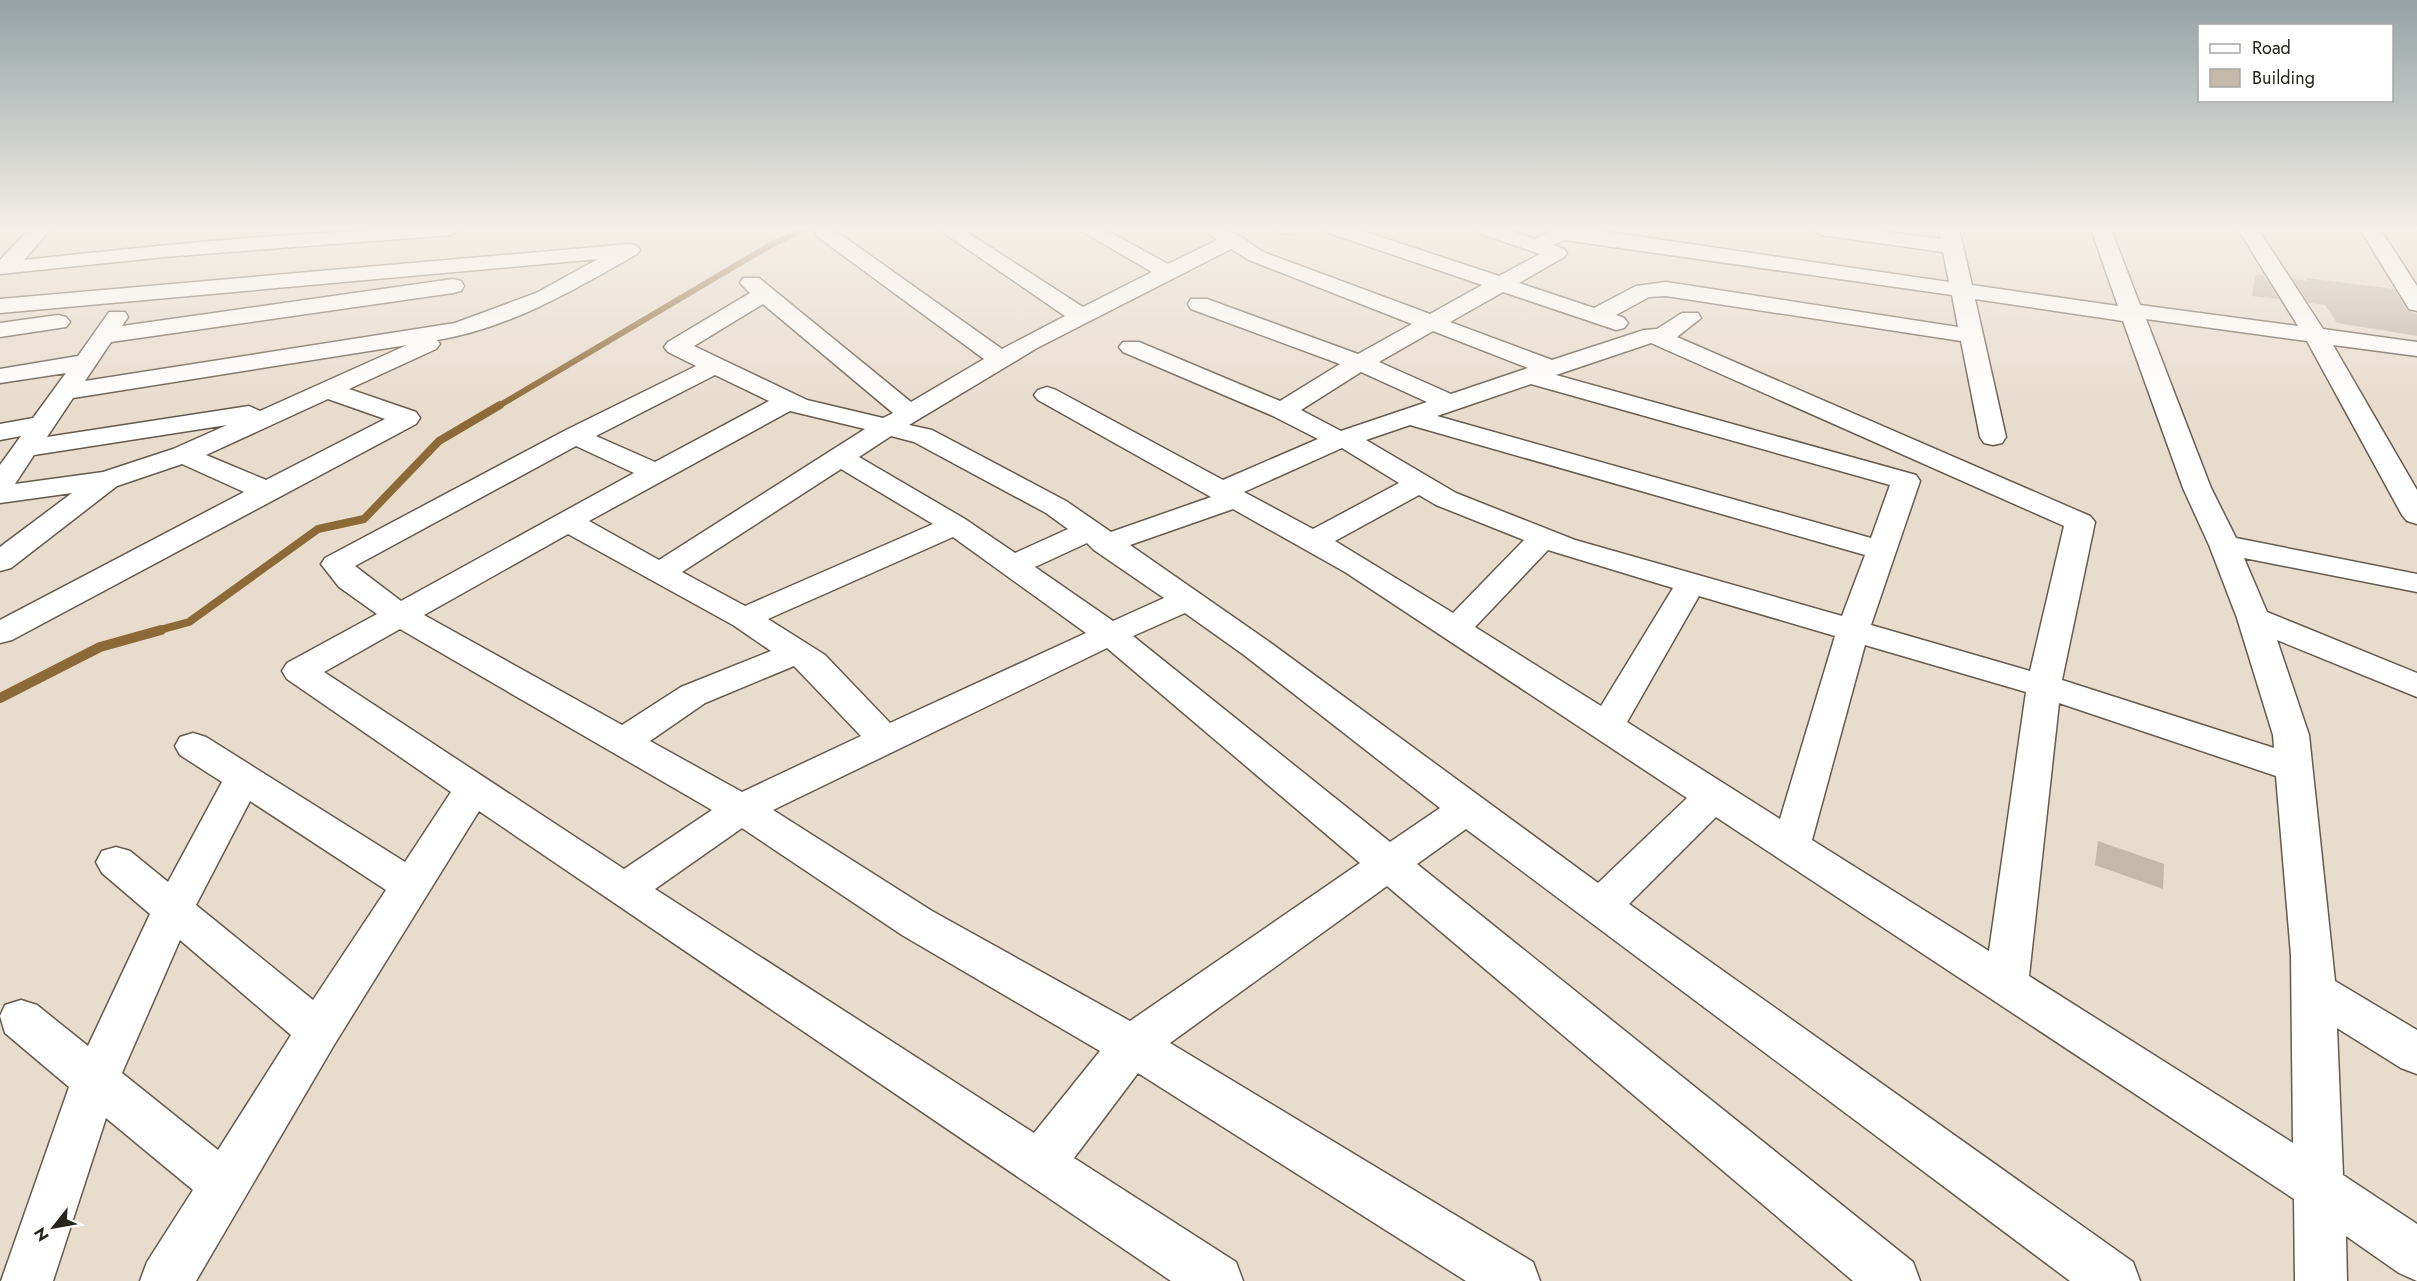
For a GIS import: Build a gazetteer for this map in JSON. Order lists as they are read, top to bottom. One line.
{"legend":["Road","Building"],"north":"bottom left"}
